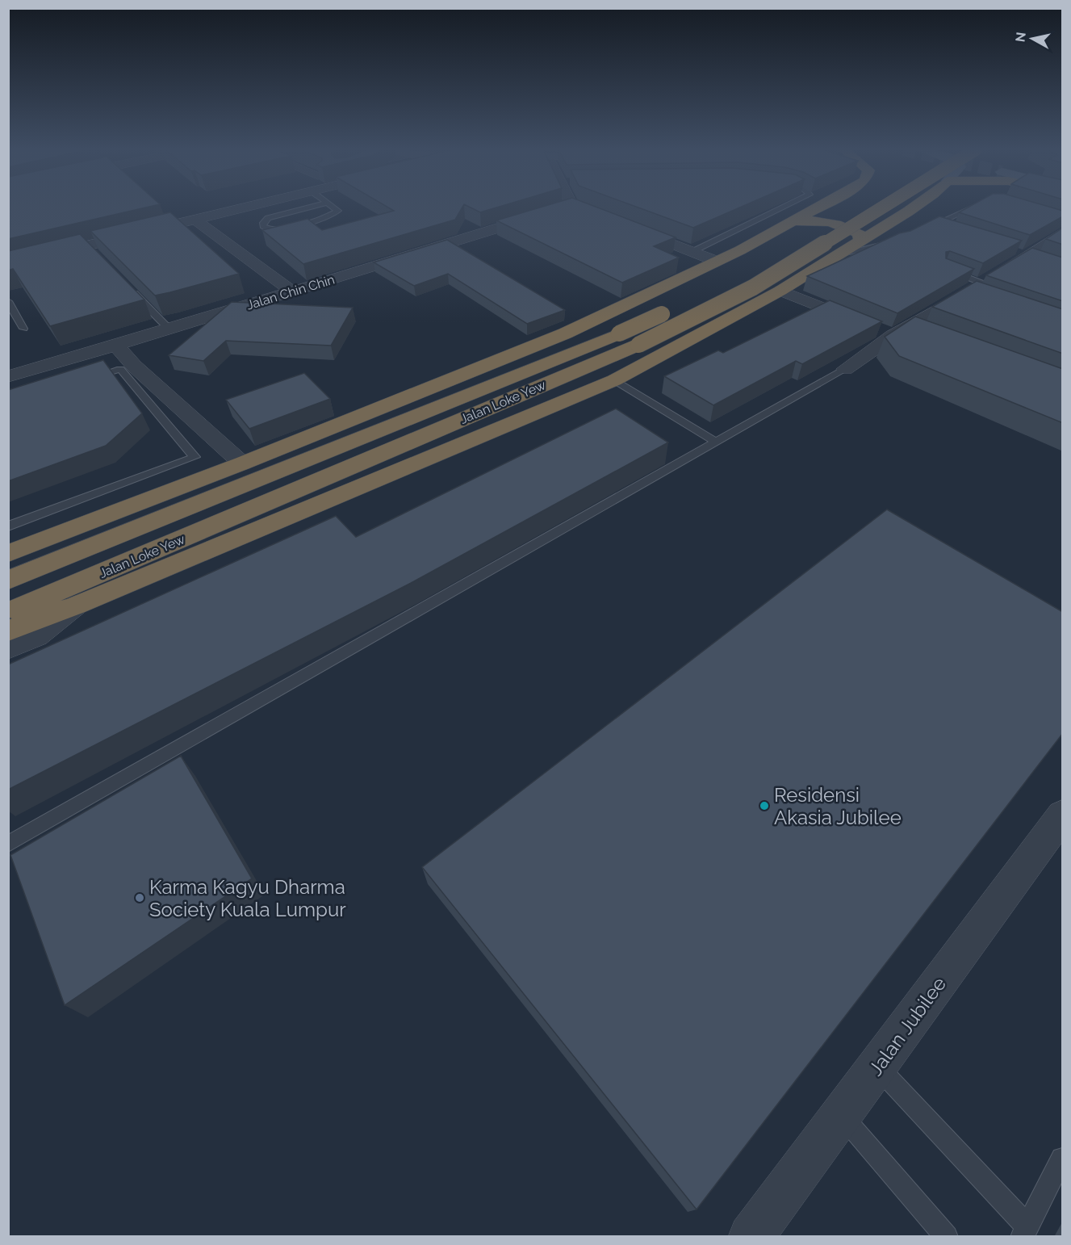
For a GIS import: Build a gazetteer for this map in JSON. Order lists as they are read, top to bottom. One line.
{"streets":{"highway":["Jalan Loke Yew"],"street":["Jalan Chin Chin","Jalan Jubilee"]},"places":["Residensi Akasia Jubilee","Karma Kagyu Dharma Society Kuala Lumpur"],"north":"left"}
